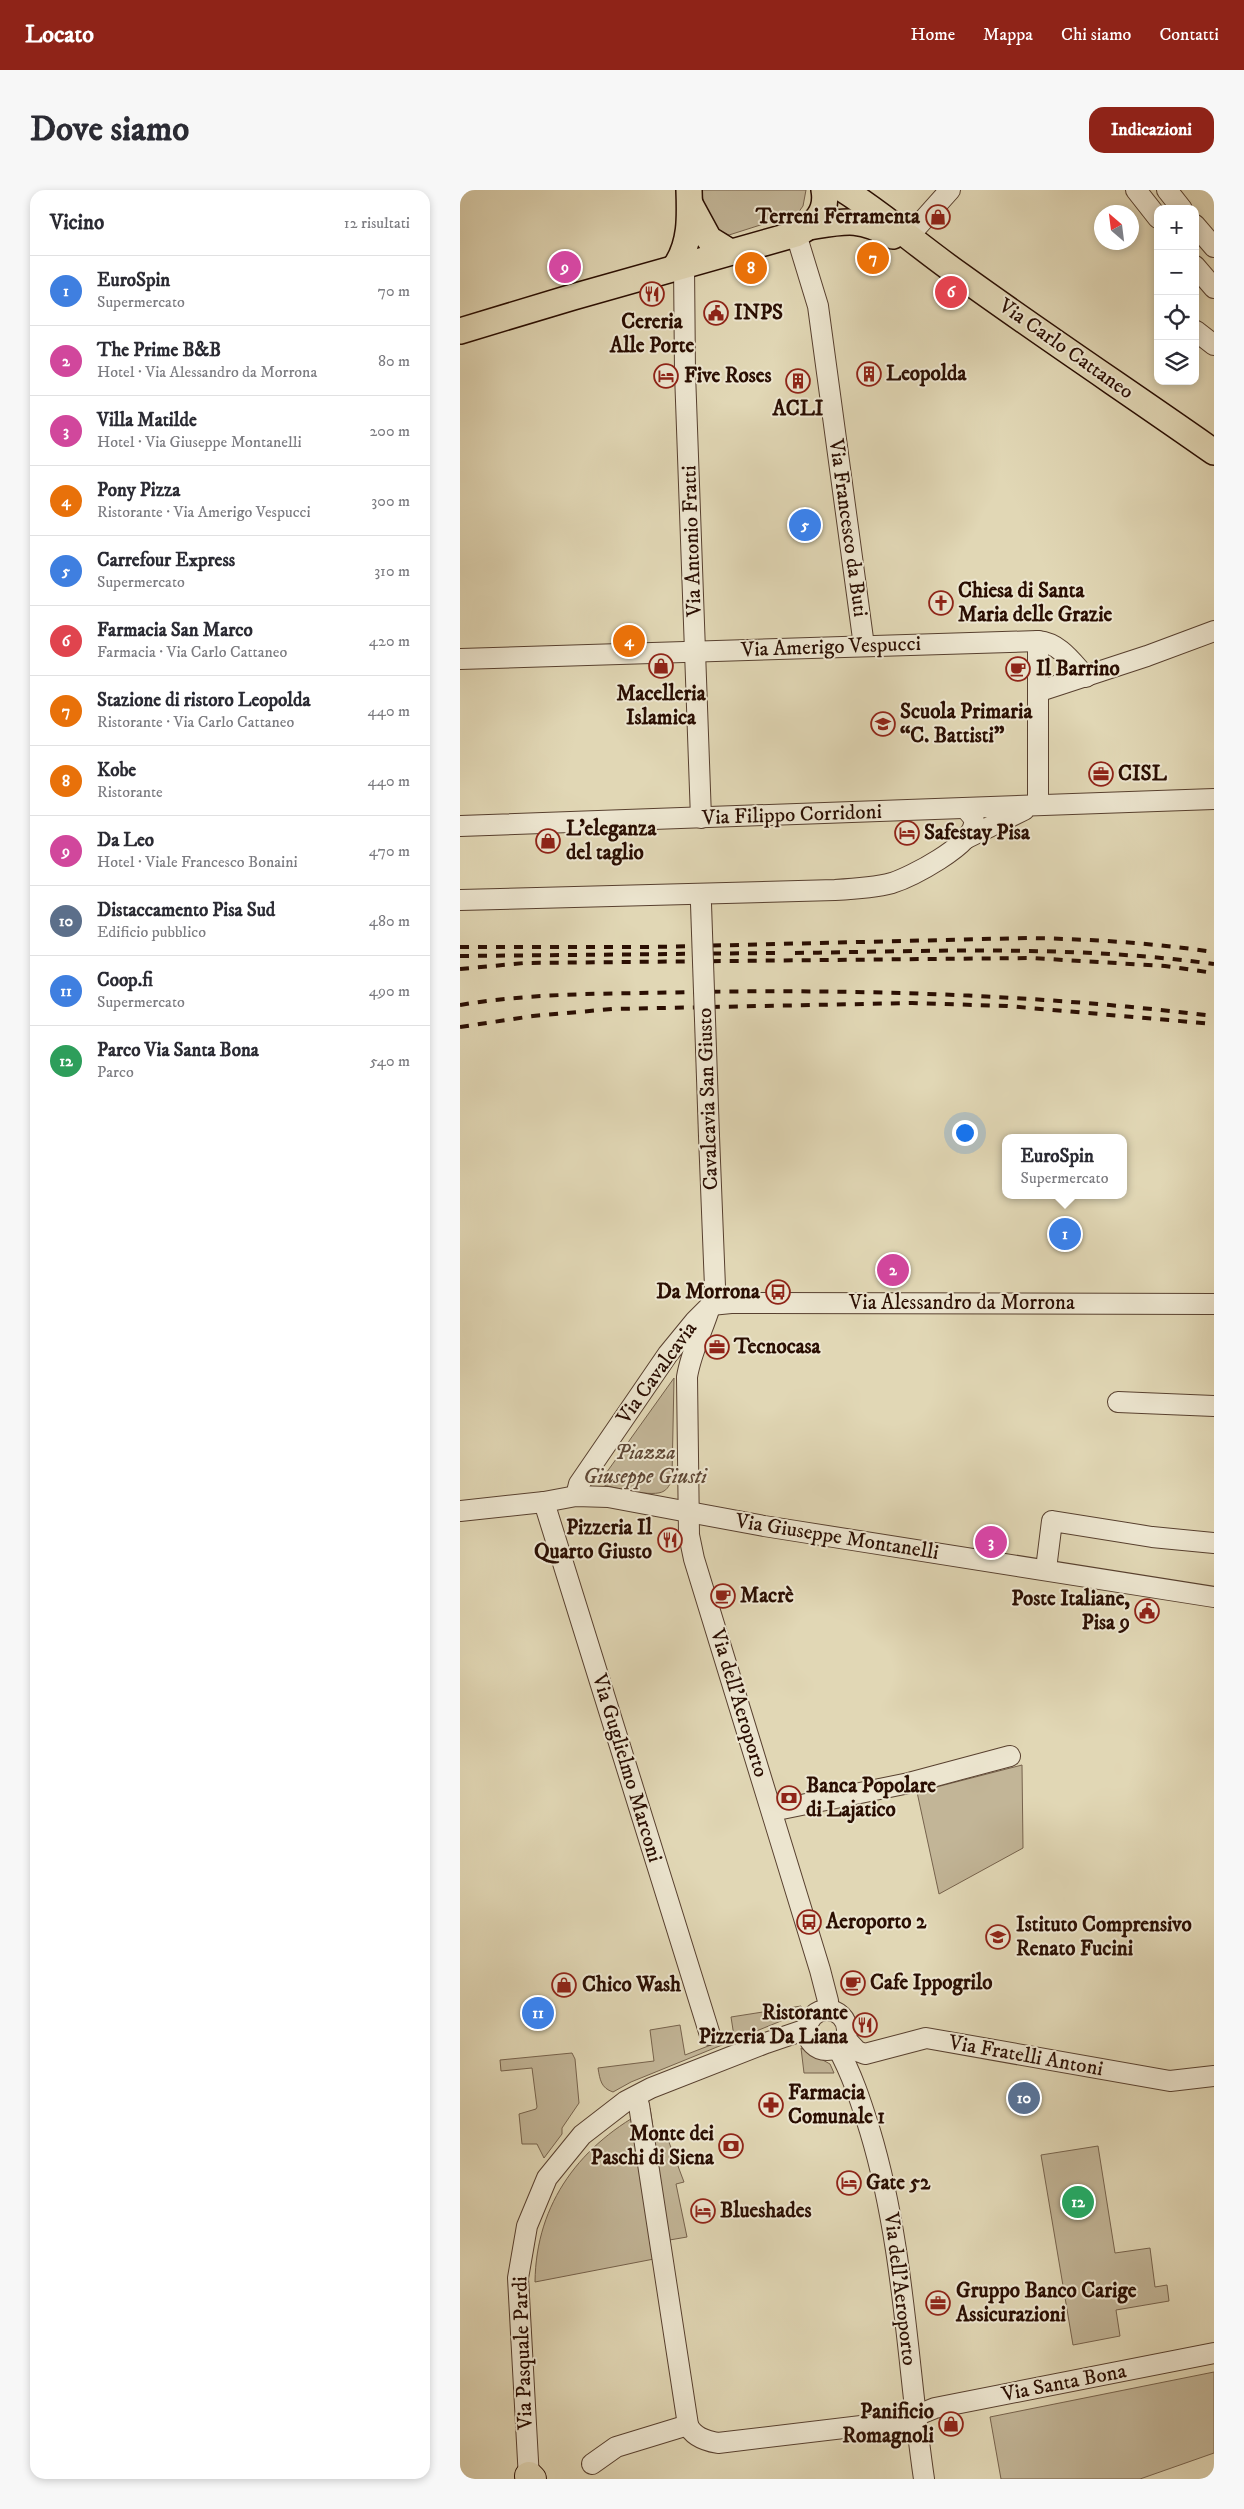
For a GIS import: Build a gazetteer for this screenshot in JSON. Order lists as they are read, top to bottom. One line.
{"streets":{"main road":["Via Carlo Cattaneo"],"street":["Via Francesco da Buti","Via Antonio Fratti","Via Amerigo Vespucci","Via Filippo Corridoni","Cavalcavia San Giusto","Via Alessandro da Morrona","Via Cavalcavia","Via Giuseppe Montanelli","Via dell'Aeroporto","Via Guglielmo Marconi","Via Fratelli Antoni","Via Pasquale Pardi","Via Santa Bona"]},"crossings":[["Via Carlo Cattaneo","Via Francesco da Buti"],["Via Carlo Cattaneo","Via Antonio Fratti"],["Via Francesco da Buti","Via Amerigo Vespucci"],["Via Antonio Fratti","Via Amerigo Vespucci"],["Via Antonio Fratti","Via Filippo Corridoni"],["Cavalcavia San Giusto","Via Alessandro da Morrona"],["Cavalcavia San Giusto","Via Cavalcavia"],["Via Alessandro da Morrona","Via Cavalcavia"],["Via Cavalcavia","Via Giuseppe Montanelli"],["Via Giuseppe Montanelli","Via dell'Aeroporto"],["Via Giuseppe Montanelli","Via Guglielmo Marconi"],["Via dell'Aeroporto","Via Fratelli Antoni"],["Via dell'Aeroporto","Via Pasquale Pardi"],["Via dell'Aeroporto","Via Santa Bona"],["Via Fratelli Antoni","Via Pasquale Pardi"]],"parks":["Piazza Giuseppe Giusti"],"places":{"shop":["Terreni Ferramenta","Macelleria Islamica","L'eleganza del taglio","Chico Wash","Panificio Romagnoli"],"restaurant":["Cereria Alle Porte","Pizzeria Il Quarto Giusto","Ristorante Pizzeria Da Liana"],"public building":["INPS","Poste Italiane, Pisa 9"],"building":["Leopolda","ACLI"],"hotel":["Five Roses","Safestay Pisa","Gate 52","Blueshades"],"church":["Chiesa di Santa Maria delle Grazie"],"cafe":["Il Barrino","Macrè","Cafe Ippogrilo"],"school or university":["Scuola Primaria “C. Battisti”","Istituto Comprensivo Renato Fucini"],"office":["CISL","Tecnocasa","Gruppo Banco Carige Assicurazioni"],"bus stop":["Da Morrona","Aeroporto 2"],"bank":["Banca Popolare di Lajatico","Monte dei Paschi di Siena"],"pharmacy":["Farmacia Comunale 1"]},"north":"top left","page":{"header":"Locato","nav":["Home","Mappa","Chi siamo","Contatti"],"buttons":"Indicazioni","title":"Dove siamo","heading":["Vicino","12 risultati"],"map_buttons":["+","−"],"pins":["7","9","8","6","5","4","1","2","3","11","10","12"],"list":[{"mark":"1","name":"EuroSpin","note":"Supermercato","value":"70 m"},{"mark":"2","name":"The Prime B&B","note":"Hotel · Via Alessandro da Morrona","value":"80 m"},{"mark":"3","name":"Villa Matilde","note":"Hotel · Via Giuseppe Montanelli","value":"200 m"},{"mark":"4","name":"Pony Pizza","note":"Ristorante · Via Amerigo Vespucci","value":"300 m"},{"mark":"5","name":"Carrefour Express","note":"Supermercato","value":"310 m"},{"mark":"6","name":"Farmacia San Marco","note":"Farmacia · Via Carlo Cattaneo","value":"420 m"},{"mark":"7","name":"Stazione di ristoro Leopolda","note":"Ristorante · Via Carlo Cattaneo","value":"440 m"},{"mark":"8","name":"Kobe","note":"Ristorante","value":"440 m"},{"mark":"9","name":"Da Leo","note":"Hotel · Viale Francesco Bonaini","value":"470 m"},{"mark":"10","name":"Distaccamento Pisa Sud","note":"Edificio pubblico","value":"480 m"},{"mark":"11","name":"Coop.fi","note":"Supermercato","value":"490 m"},{"mark":"12","name":"Parco Via Santa Bona","note":"Parco","value":"540 m"}],"popup":["EuroSpin","Supermercato"]}}
